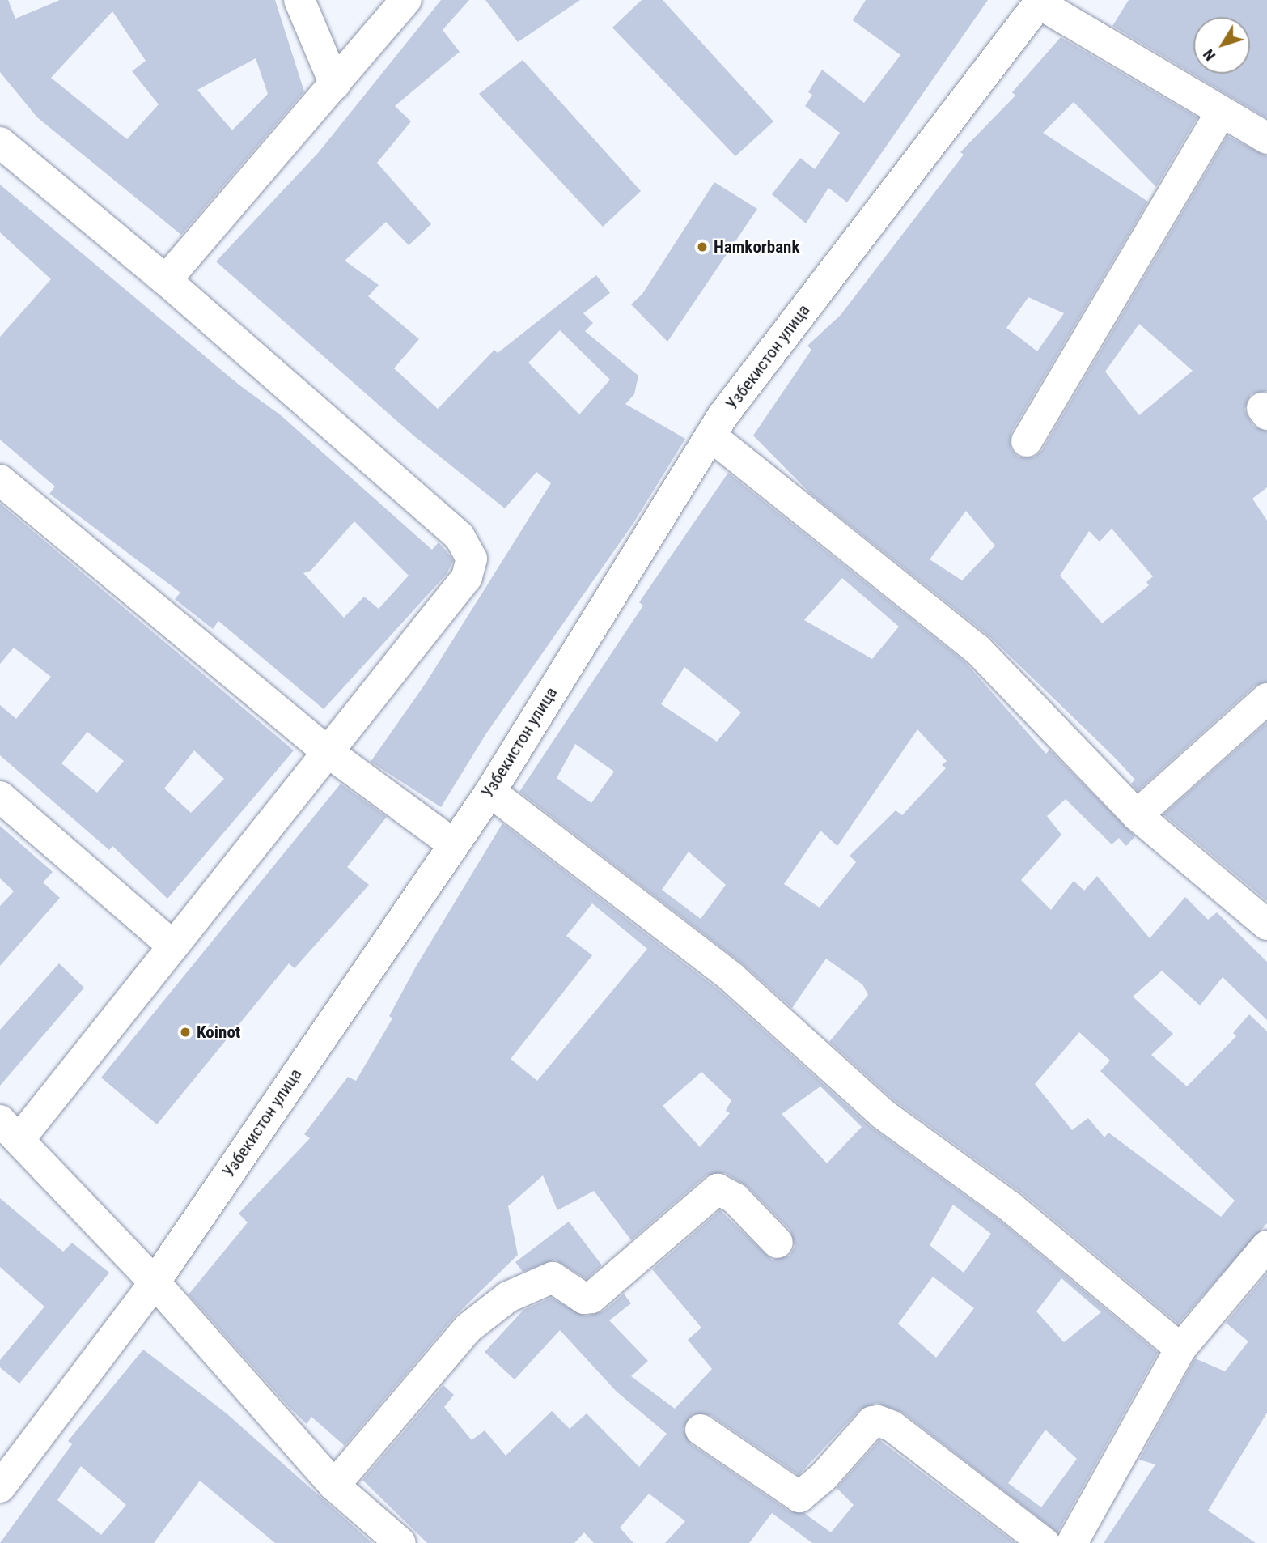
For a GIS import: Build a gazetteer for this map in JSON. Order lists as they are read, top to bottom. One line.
{"streets":{"street":["Узбекистон улица"]},"places":["Hamkorbank","Koinot"],"north":"bottom left"}
